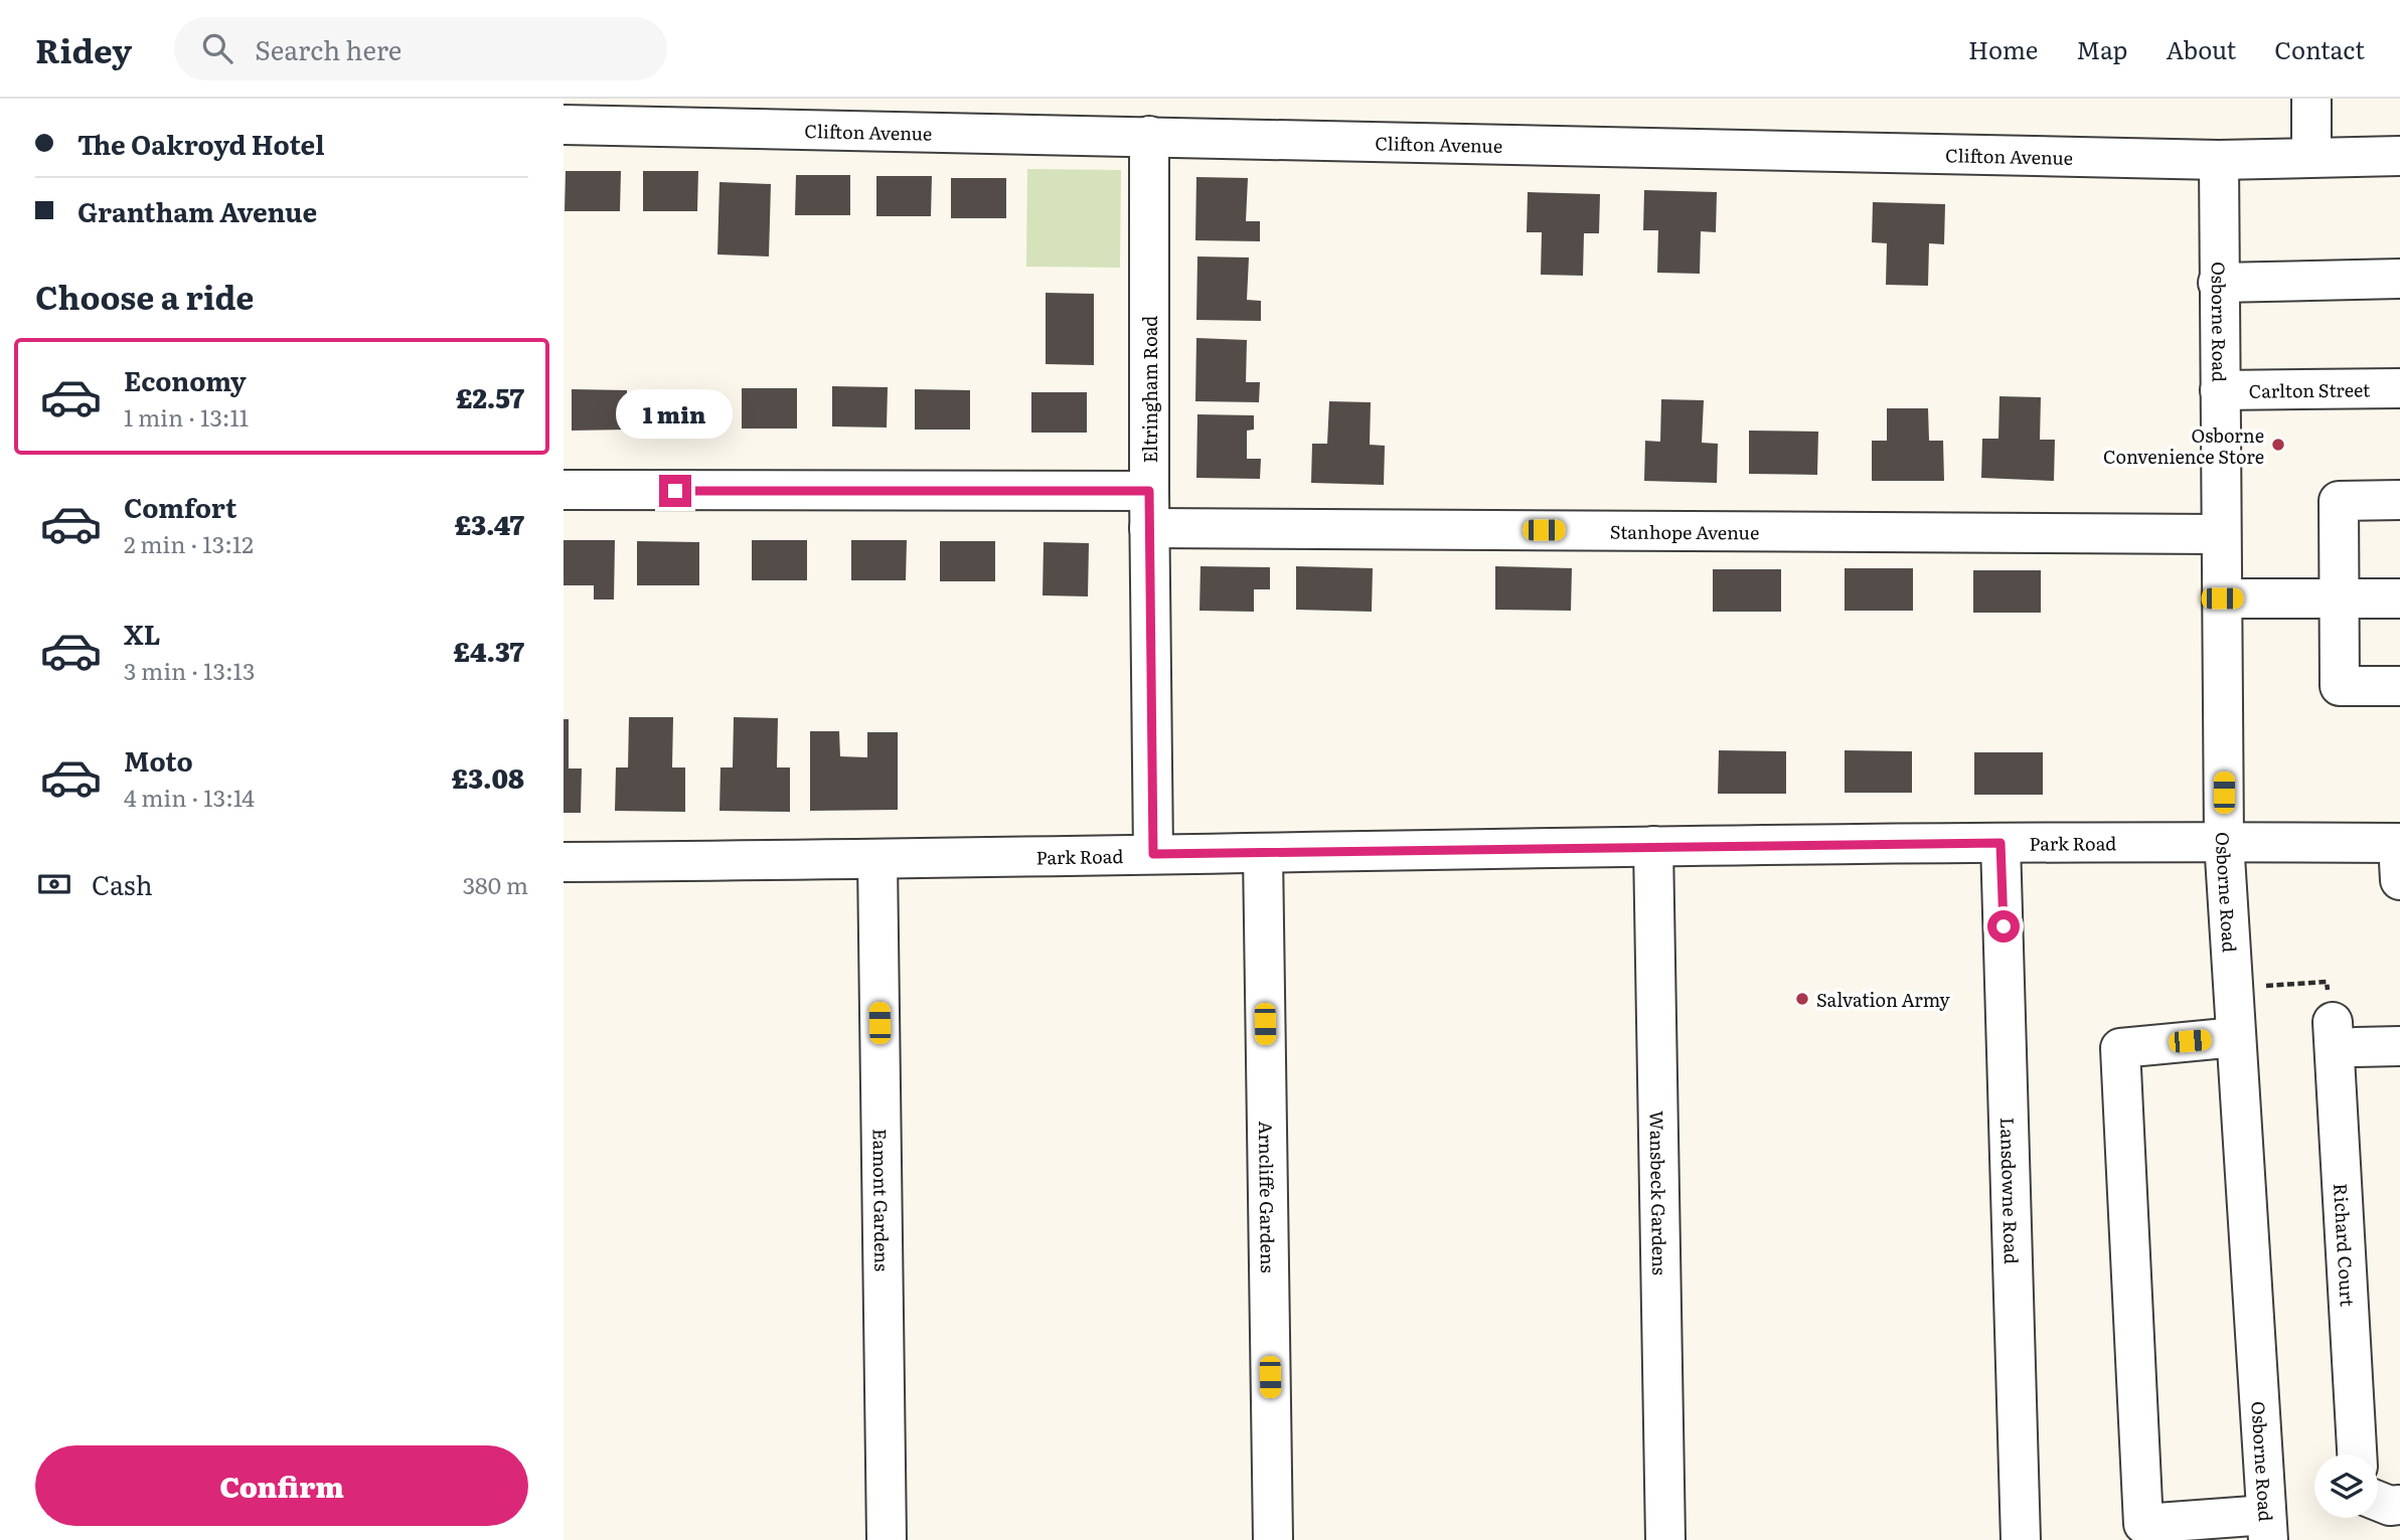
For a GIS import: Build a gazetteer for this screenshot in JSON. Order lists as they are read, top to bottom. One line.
{"streets":{"street":["Clifton Avenue","Osborne Road","Eltringham Road","Carlton Street","Stanhope Avenue","Park Road","Lansdowne Road","Wansbeck Gardens","Arncliffe Gardens","Eamont Gardens","Richard Court"]},"crossings":[["Clifton Avenue","Osborne Road"],["Clifton Avenue","Eltringham Road"],["Osborne Road","Carlton Street"],["Osborne Road","Stanhope Avenue"],["Osborne Road","Park Road"],["Eltringham Road","Stanhope Avenue"],["Eltringham Road","Park Road"],["Park Road","Lansdowne Road"],["Park Road","Wansbeck Gardens"],["Park Road","Arncliffe Gardens"],["Park Road","Eamont Gardens"]],"places":["Osborne Convenience Store","Salvation Army"],"page":{"header":"Ridey","search":"Search here","nav":["Home","Map","About","Contact"],"banner":["The Oakroyd Hotel","Grantham Avenue"],"heading":"Choose a ride","list":[{"name":"Economy","note":"1 min · 13:11","value":"£2.57"},{"name":"Comfort","note":"2 min · 13:12","value":"£3.47"},{"name":"XL","note":"3 min · 13:13","value":"£4.37"},{"name":"Moto","note":"4 min · 13:14","value":"£3.08"}],"bubble":"1 min","pay":["Cash","380 m"],"buttons":"Confirm"}}
